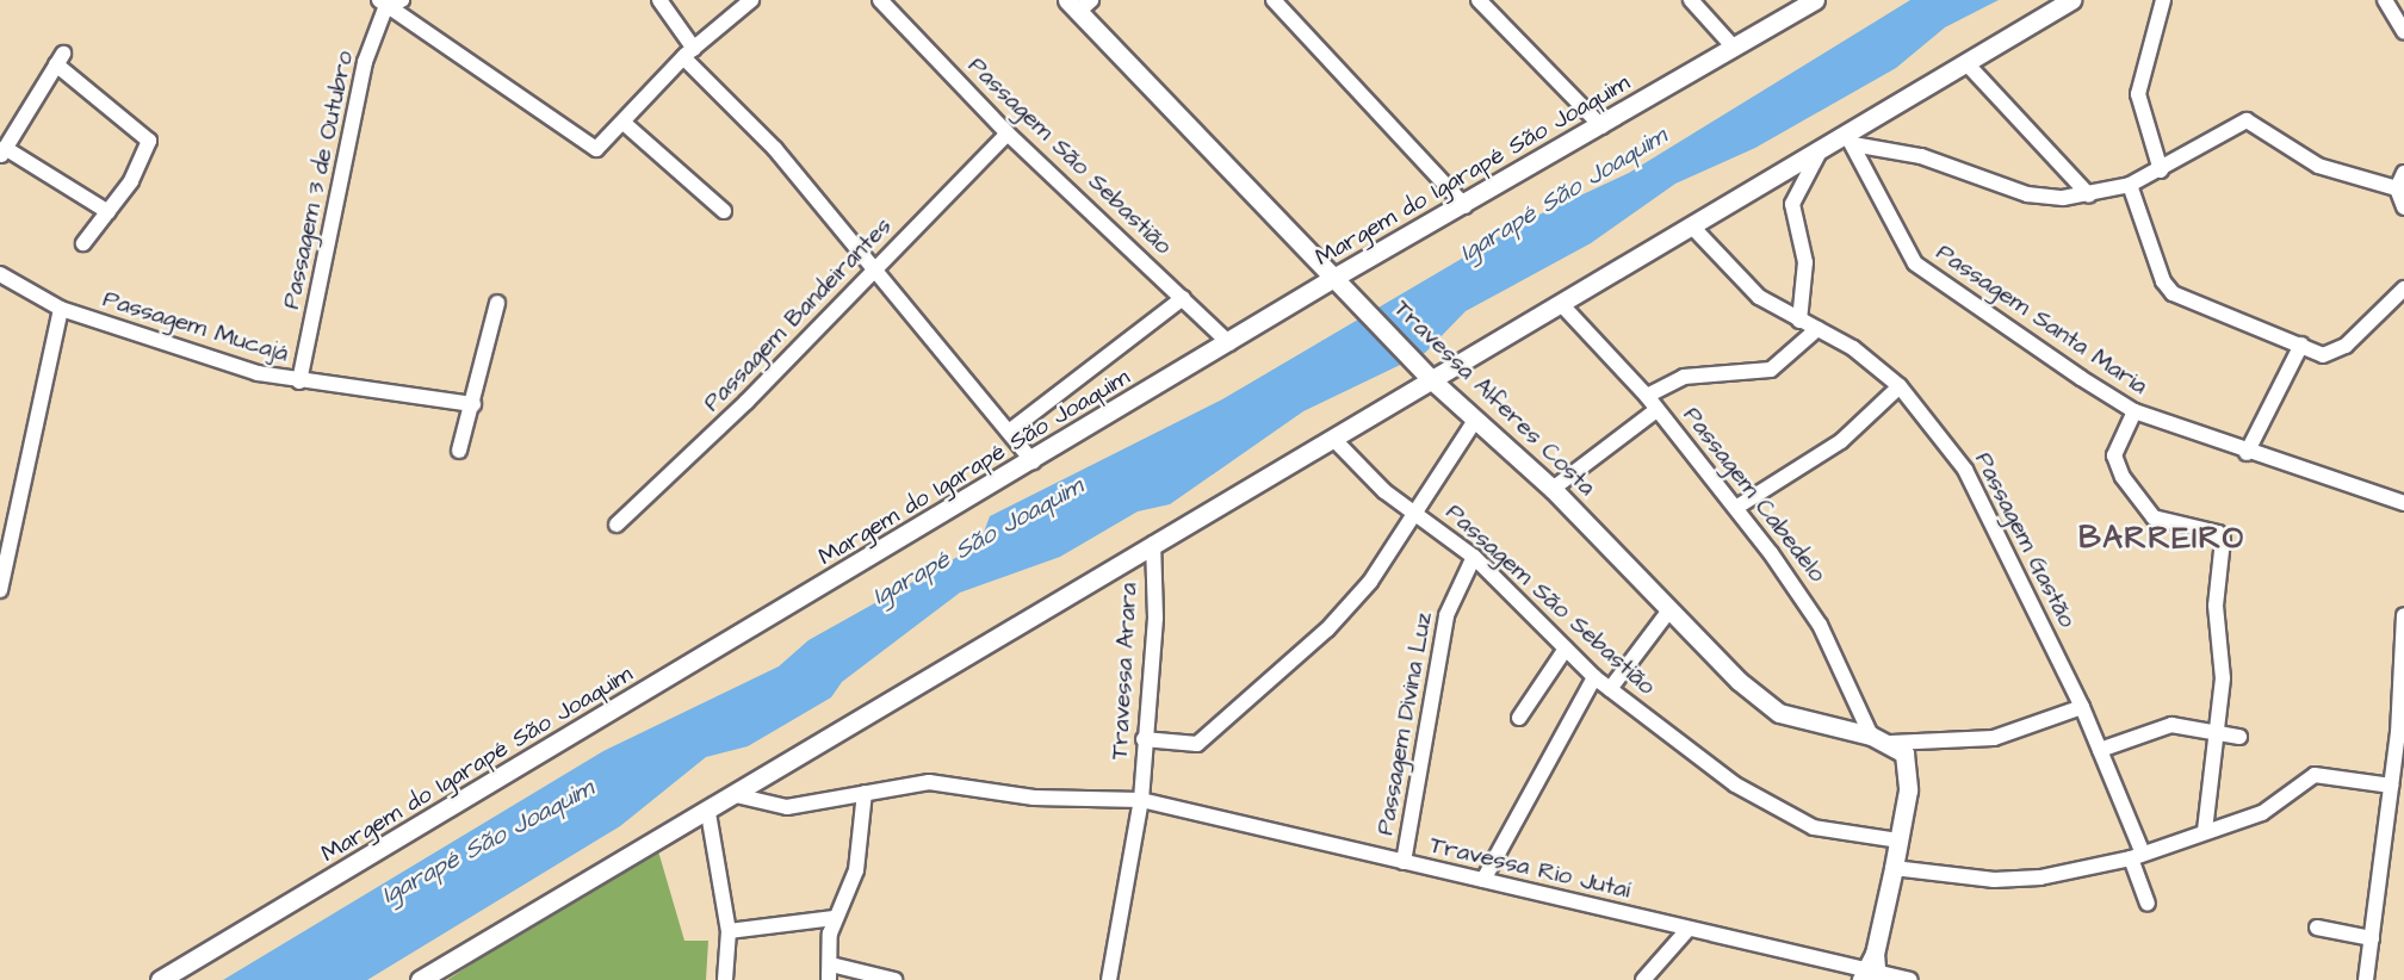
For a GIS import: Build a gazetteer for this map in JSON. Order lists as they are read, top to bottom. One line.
{"streets":{"street":["Passagem São Sebastião","Margem do Igarapé São Joaquim","Passagem 3 de Outubro","Passagem Bandeirantes","Passagem Santa Maria","Passagem Mucajá","Travessa Alferes Costa","Passagem Cabedelo","Passagem Gastão","Travessa Arara","Passagem Divina Luz","Travessa Rio Jutaí"]},"crossings":[["Passagem São Sebastião","Margem do Igarapé São Joaquim"],["Passagem São Sebastião","Passagem Bandeirantes"],["Passagem São Sebastião","Passagem Divina Luz"],["Margem do Igarapé São Joaquim","Travessa Alferes Costa"],["Passagem 3 de Outubro","Passagem Mucajá"],["Travessa Alferes Costa","Passagem Cabedelo"],["Travessa Arara","Travessa Rio Jutaí"],["Passagem Divina Luz","Travessa Rio Jutaí"]],"districts":["BARREIRO"],"water":["Igarapé São Joaquim"]}
